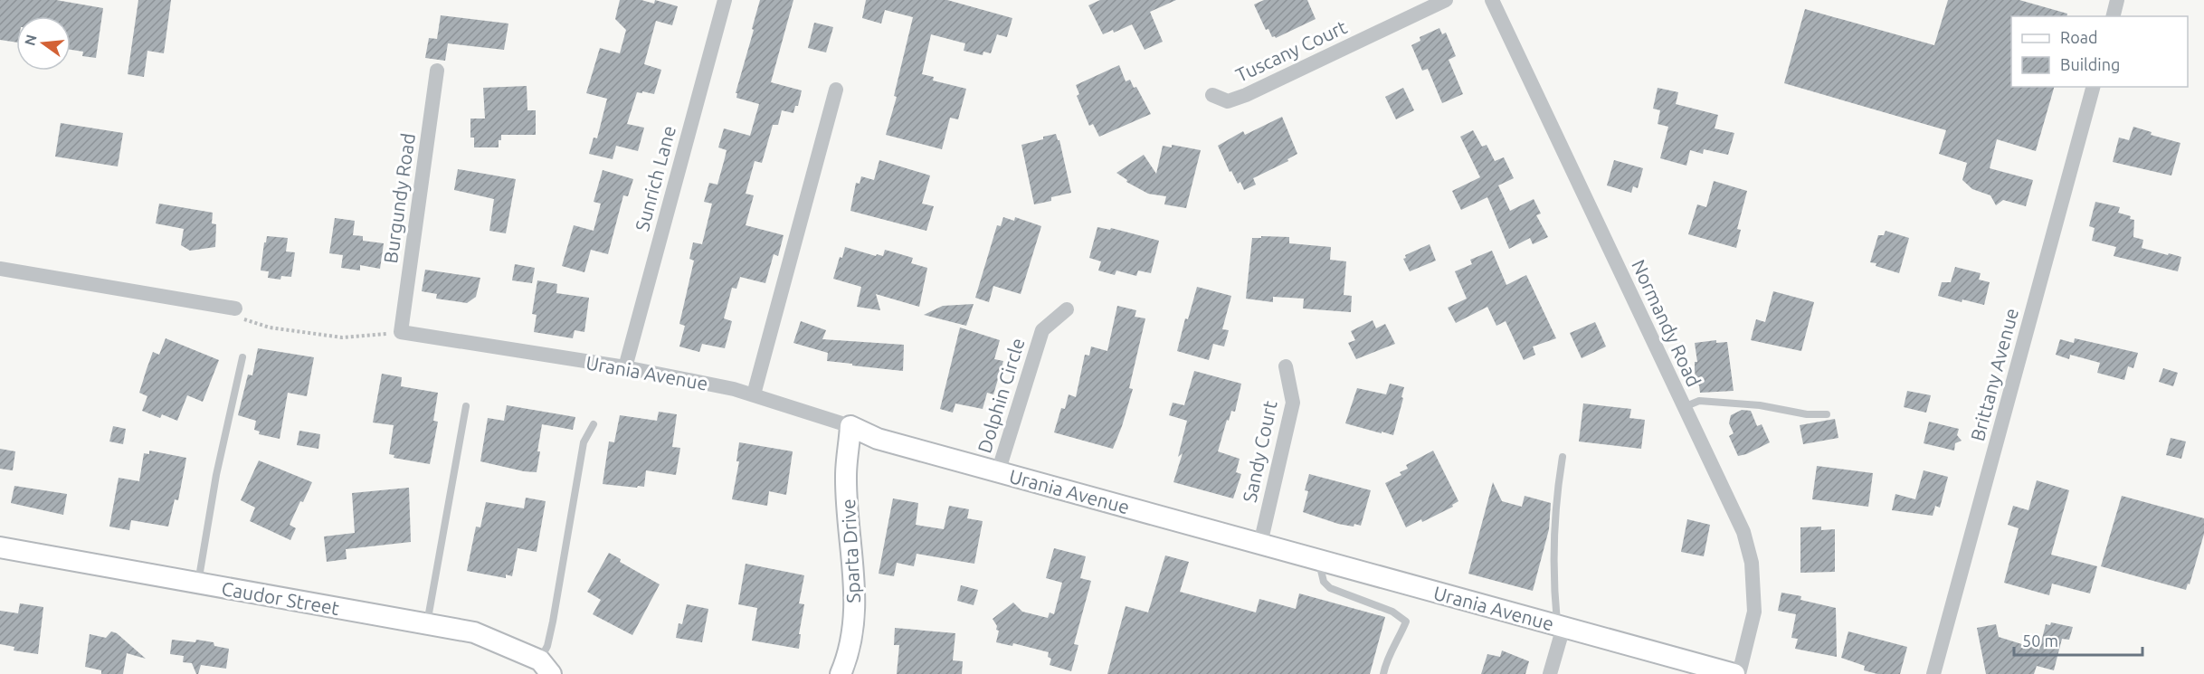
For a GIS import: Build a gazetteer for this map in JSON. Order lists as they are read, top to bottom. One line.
{"streets":{"street":["Tuscany Court","Sunrich Lane","Burgundy Road","Normandy Road","Urania Avenue","Brittany Avenue","Dolphin Circle","Sandy Court","Sparta Drive","Caudor Street"]},"crossings":[["Sunrich Lane","Urania Avenue"],["Burgundy Road","Urania Avenue"],["Urania Avenue","Dolphin Circle"],["Urania Avenue","Sandy Court"],["Urania Avenue","Sparta Drive"]],"legend":["Road","Building"],"scale_bar":"50 m","north":"left"}
